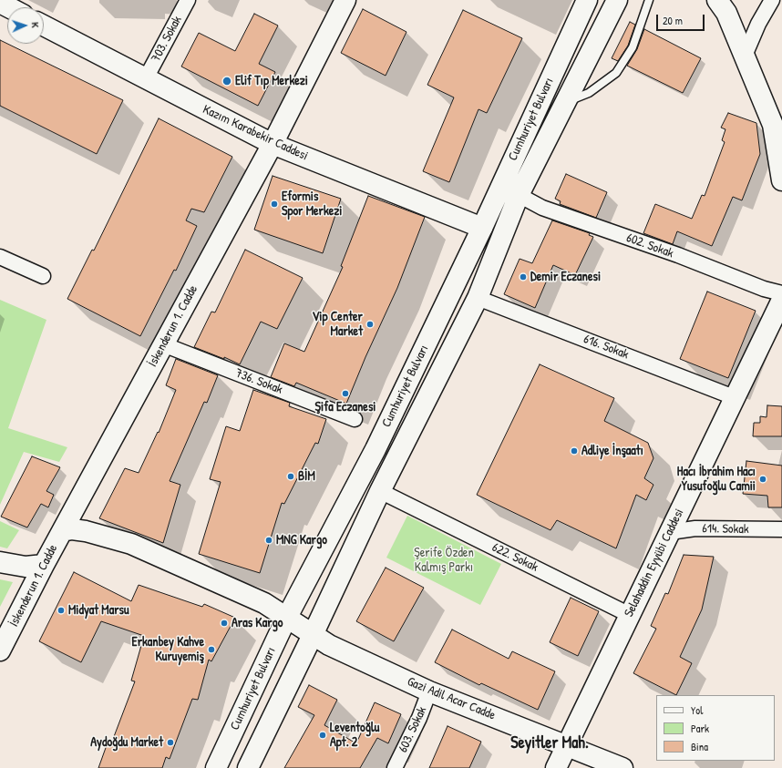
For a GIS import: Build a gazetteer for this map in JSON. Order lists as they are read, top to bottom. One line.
{"streets":{"street":["703. Sokak","Cumhuriyet Bulvarı","Kazım Karabekir Caddesi","602. Sokak","İskenderun 1. Cadde","616. Sokak","736. Sokak","614. Sokak","622. Sokak","Selahaddin Eyyübi Caddesi","Gazi Adil Acar Cadde","603. Sokak"]},"crossings":[["703. Sokak","Kazım Karabekir Caddesi"],["Cumhuriyet Bulvarı","Kazım Karabekir Caddesi"],["Cumhuriyet Bulvarı","602. Sokak"],["Cumhuriyet Bulvarı","616. Sokak"],["Cumhuriyet Bulvarı","622. Sokak"],["Cumhuriyet Bulvarı","Gazi Adil Acar Cadde"],["Kazım Karabekir Caddesi","İskenderun 1. Cadde"],["İskenderun 1. Cadde","736. Sokak"],["İskenderun 1. Cadde","Gazi Adil Acar Cadde"],["616. Sokak","Selahaddin Eyyübi Caddesi"],["614. Sokak","Selahaddin Eyyübi Caddesi"],["622. Sokak","Selahaddin Eyyübi Caddesi"],["Selahaddin Eyyübi Caddesi","Gazi Adil Acar Cadde"],["Gazi Adil Acar Cadde","603. Sokak"]],"districts":["Seyitler Mah."],"parks":["Şerife Özden Kalmış Parkı"],"places":["Elif Tıp Merkezi","Eformis Spor Merkezi","Demir Eczanesi","Vip Center Market","Şifa Eczanesi","Adliye İnşaatı","BİM","Hacı İbrahim Hacı Yusufoğlu Camii","MNG Kargo","Midyat Marsu","Aras Kargo","Erkanbey Kahve Kuruyemiş","Leventoğlu Apt. 2","Aydoğdu Market"],"legend":["Yol","Park","Bina"],"scale_bar":"20 m","north":"right"}
